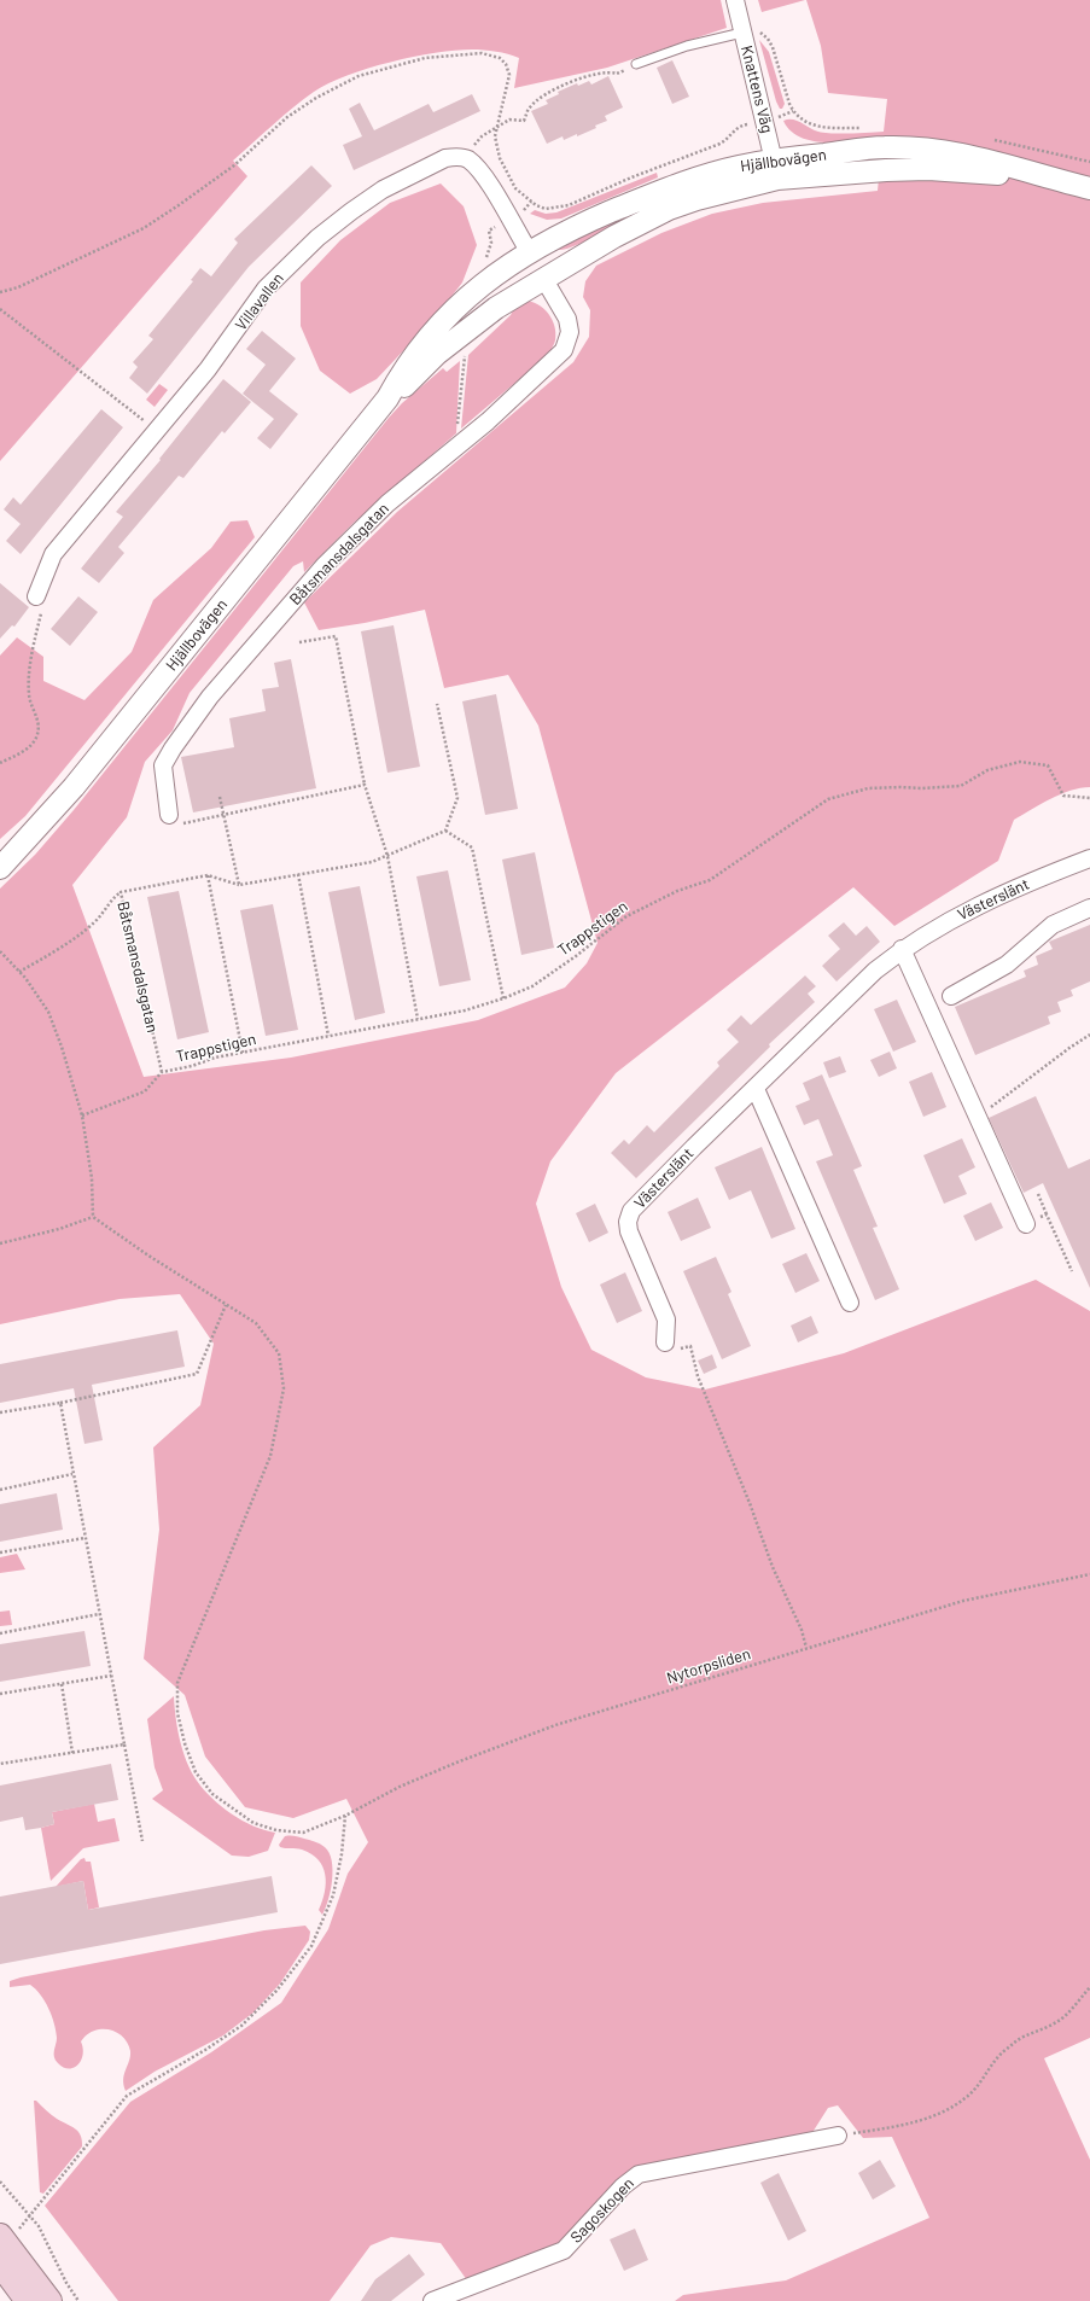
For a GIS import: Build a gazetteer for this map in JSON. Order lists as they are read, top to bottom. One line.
{"streets":{"street":["Knattens Väg","Hjällbovägen","Villavallen","Båtsmansdalsgatan","Västerslänt","Sagoskogen"],"path":["Trappstigen","Nytorpsliden"]},"crossings":[["Knattens Väg","Hjällbovägen"],["Hjällbovägen","Båtsmansdalsgatan"],["Båtsmansdalsgatan","Trappstigen"]]}
